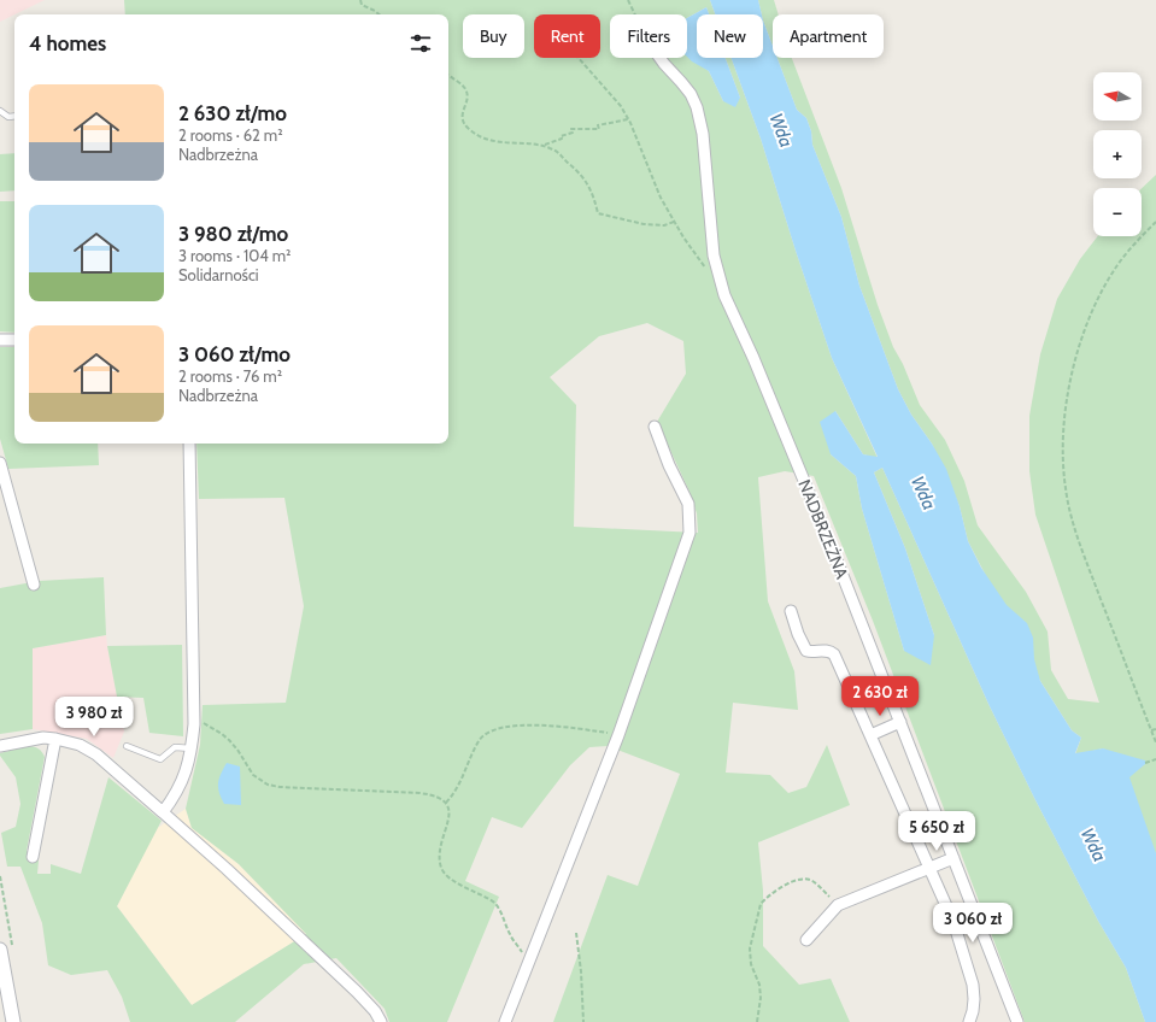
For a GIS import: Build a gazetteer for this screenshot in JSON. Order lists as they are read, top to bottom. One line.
{"streets":{"street":["NADBRZEŻNA"]},"water":["Wda"],"north":"left","page":{"chip":["Buy","Rent","Filters","New","Apartment"],"heading":"4 homes","map_buttons":["+","−"],"list":[{"name":"2 630 zł/mo","note":"2 rooms · 62 m² · Nadbrzeżna"},{"name":"3 980 zł/mo","note":"3 rooms · 104 m² · Solidarności"},{"name":"3 060 zł/mo","note":"2 rooms · 76 m² · Nadbrzeżna"}],"price":["2 630 zł","3 980 zł","5 650 zł","3 060 zł"]}}
